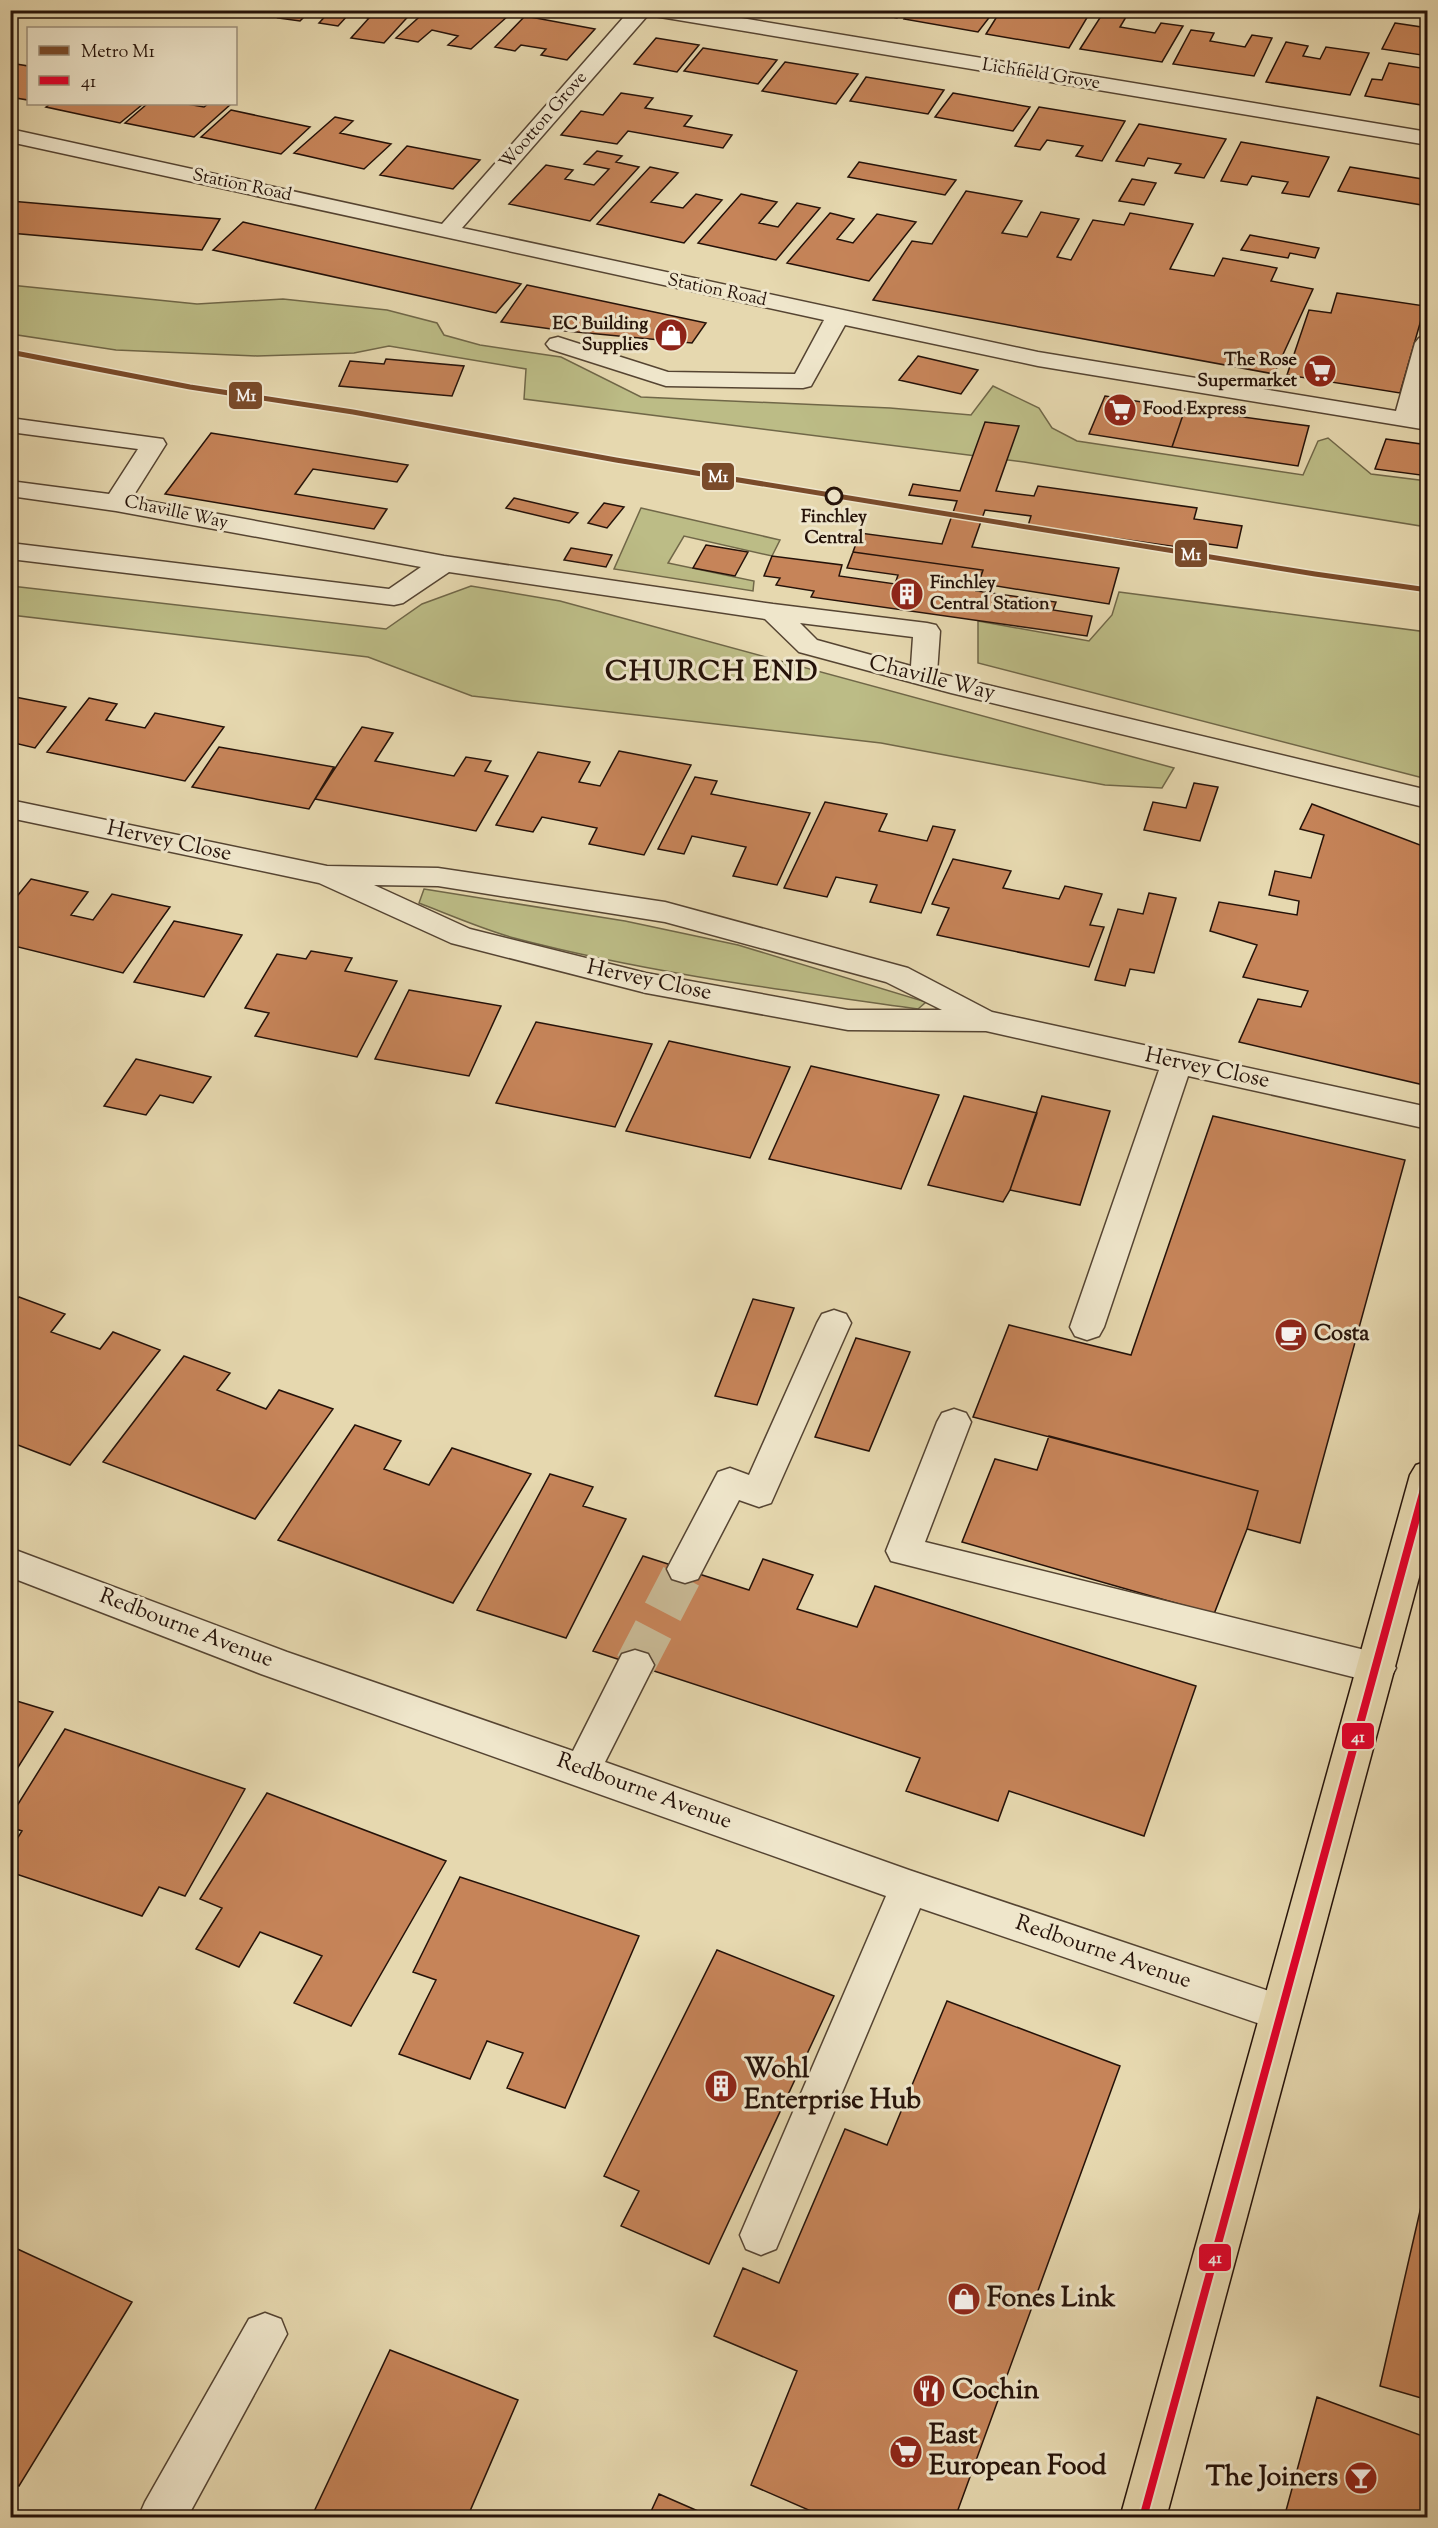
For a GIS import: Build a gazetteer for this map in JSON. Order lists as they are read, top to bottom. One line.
{"streets":{"street":["Lichfield Grove","Wootton Grove","Station Road","Chaville Way","Hervey Close","Redbourne Avenue"]},"crossings":[["Wootton Grove","Station Road"]],"districts":["CHURCH END"],"places":{"shop":["EC Building Supplies","Fones Link"],"supermarket":["The Rose Supermarket","Food Express","East European Food"],"other":["Finchley Central"],"building":["Finchley Central Station","Wohl Enterprise Hub"],"cafe":["Costa"],"restaurant":["Cochin"],"bar":["The Joiners"]},"lines":["metro line M1","transit line 41"],"legend":["Metro M1","41"]}
